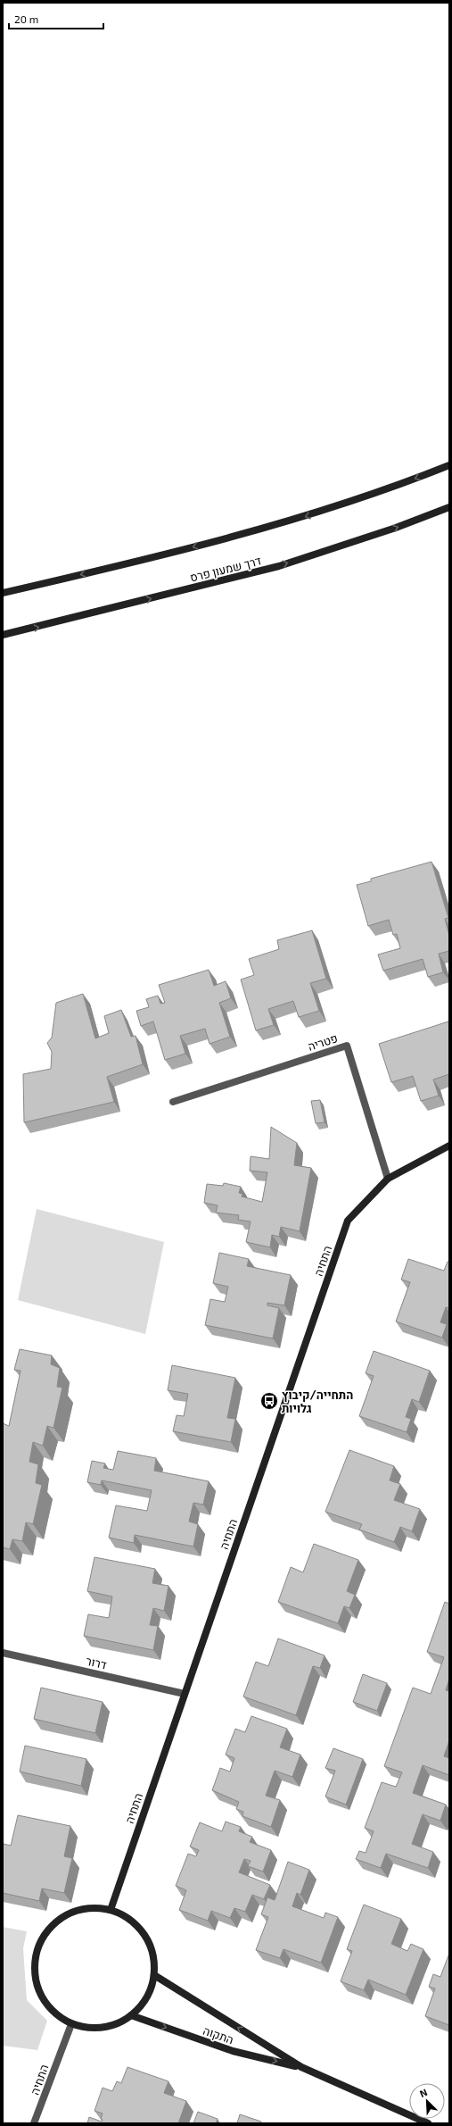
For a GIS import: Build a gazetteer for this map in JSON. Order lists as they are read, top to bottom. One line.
{"streets":{"street":["דרך שמעון פרס","פטריה","התחיה","דרור","התקוה"]},"crossings":[["פטריה","התחיה"],["התחיה","דרור"],["התחיה","התקוה"]],"places":{"bus stop":["התחייה/קיבוץ גלויות"]},"scale_bar":"20 m","north":"top left"}
